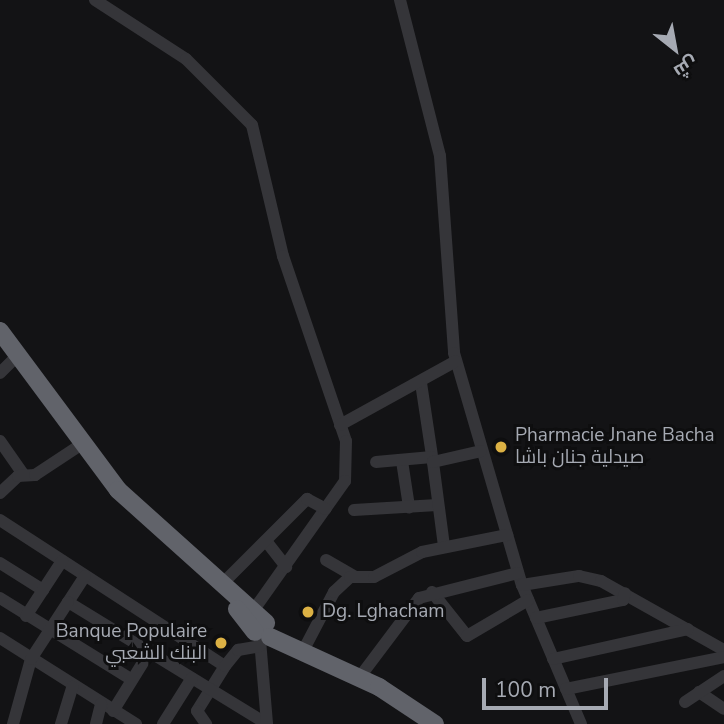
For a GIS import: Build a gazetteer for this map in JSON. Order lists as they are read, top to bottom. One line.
{"places":["Pharmacie Jnane Bacha صيدلية جنان باشا","Dg. Lghacham","Banque Populaire البنك الشعبي"],"scale_bar":"100 m","north":"bottom right"}
